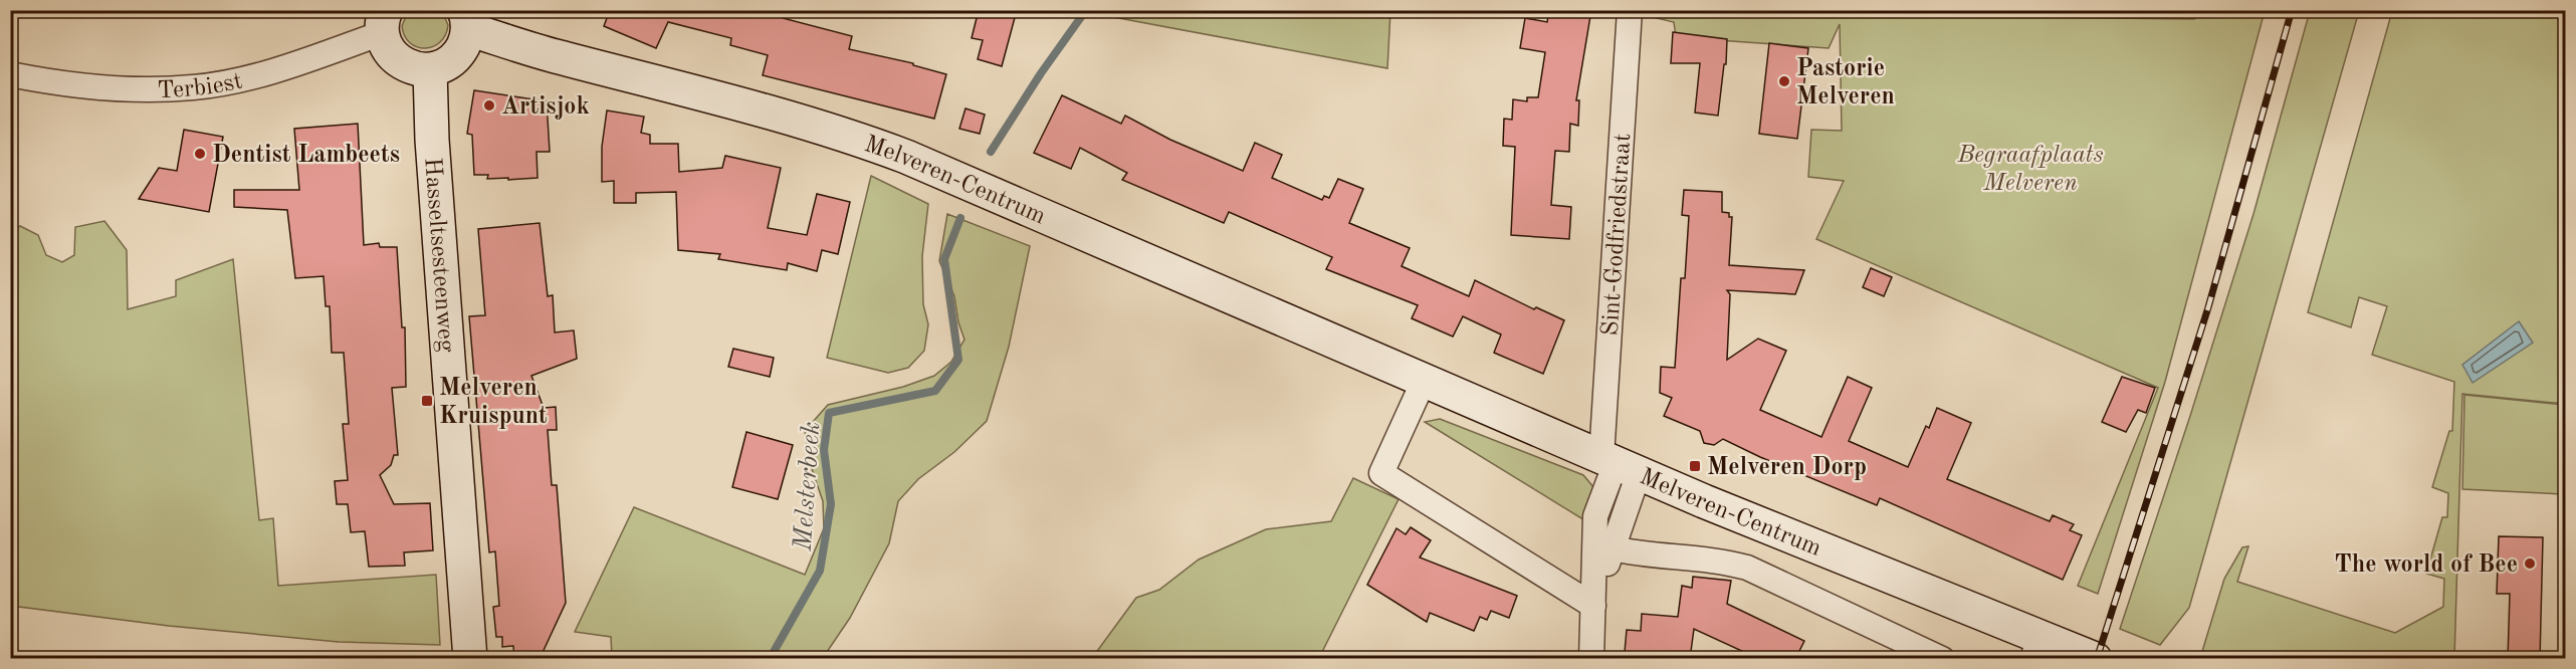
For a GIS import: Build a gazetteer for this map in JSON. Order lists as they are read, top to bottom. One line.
{"streets":{"main road":["Melveren-Centrum","Hasseltsesteenweg"],"street":["Terbiest","Sint-Godfriedstraat"]},"crossings":[["Melveren-Centrum","Sint-Godfriedstraat"]],"water":["Melsterbeek"],"parks":["Begraafplaats Melveren"],"places":{"other":["Pastorie Melveren","Artisjok","Dentist Lambeets","The world of Bee"],"transit":["Melveren Kruispunt","Melveren Dorp"]}}
